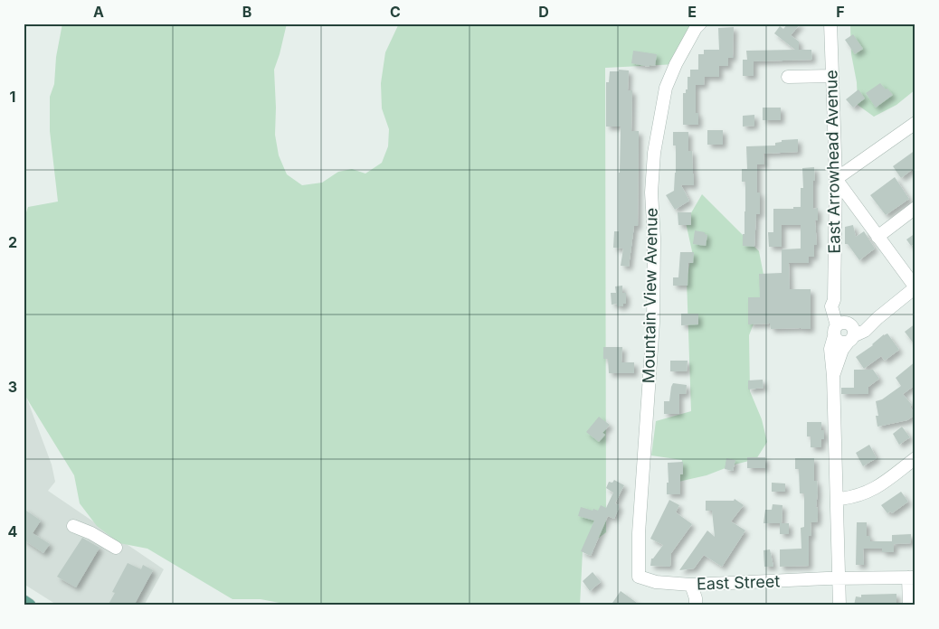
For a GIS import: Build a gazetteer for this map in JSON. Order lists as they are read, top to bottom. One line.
{"streets":{"street":["East Arrowhead Avenue","Mountain View Avenue","East Street"]},"crossings":[["Mountain View Avenue","East Street"]],"grid":{"columns":["A","B","C","D","E","F"],"rows":["1","2","3","4"]}}
